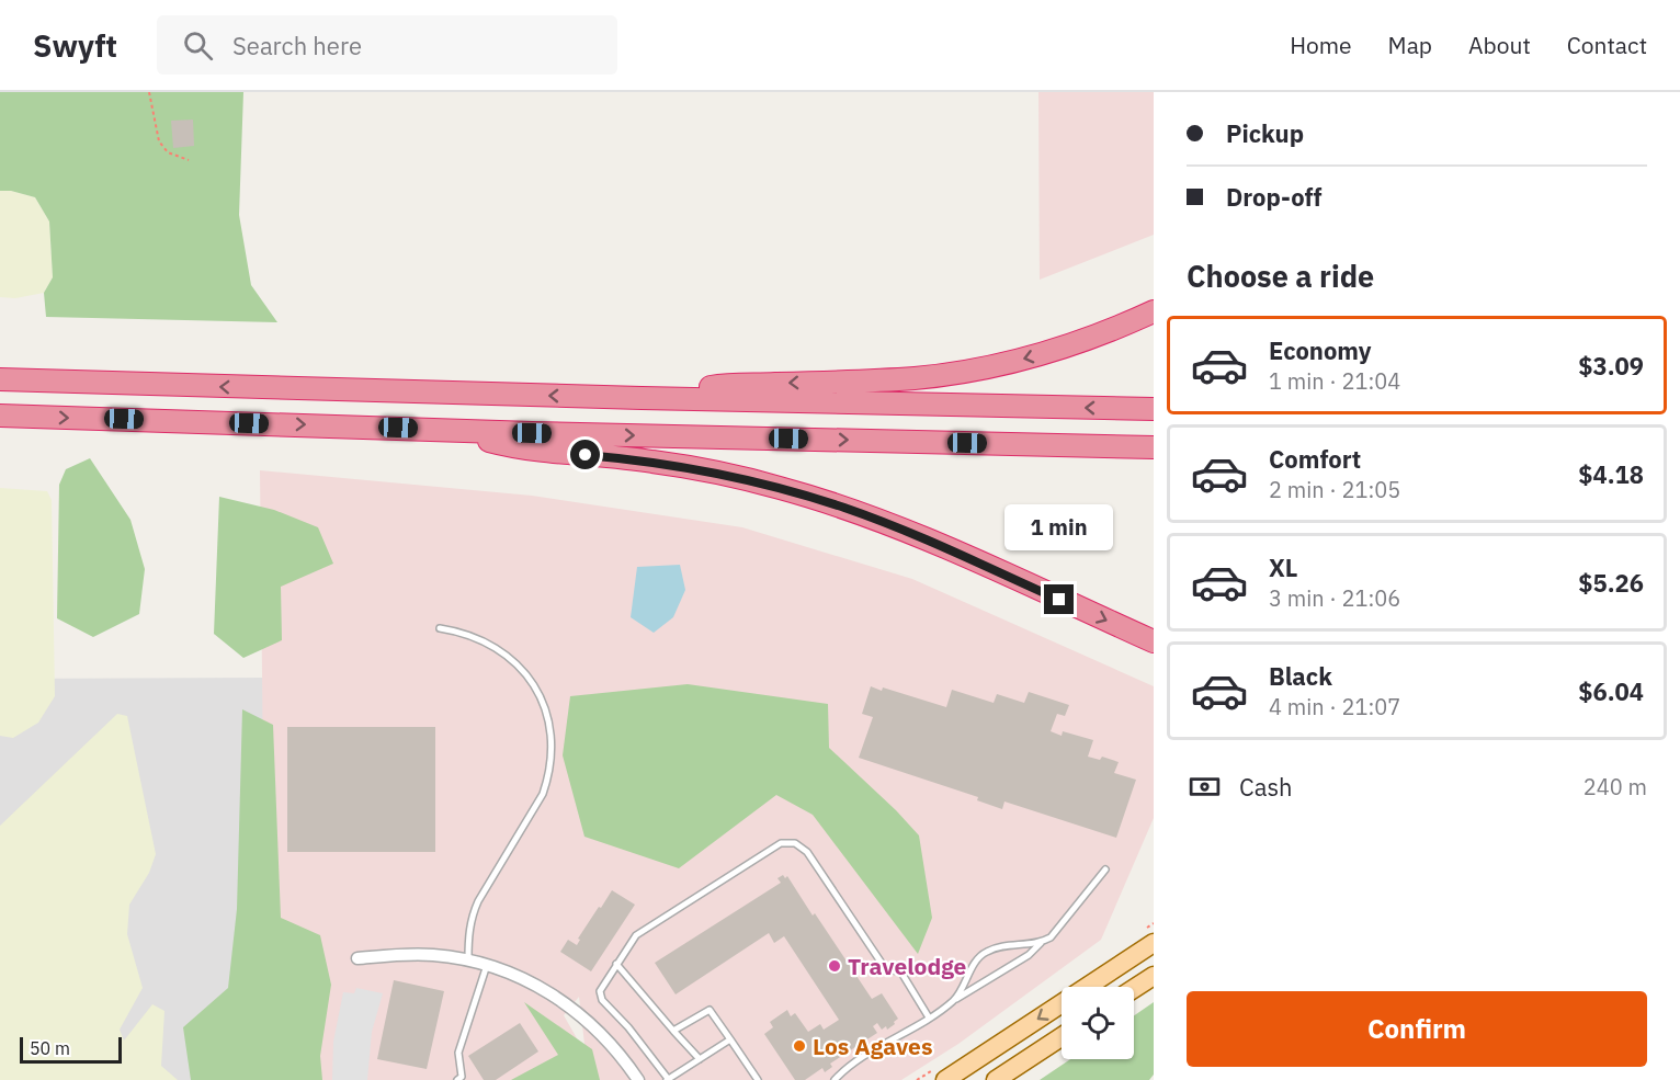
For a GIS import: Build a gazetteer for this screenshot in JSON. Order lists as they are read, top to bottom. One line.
{"places":["Travelodge","Los Agaves"],"scale_bar":"50 m","page":{"header":"Swyft","search":"Search here","nav":["Home","Map","About","Contact"],"banner":["Pickup","Drop-off"],"heading":"Choose a ride","list":[{"name":"Economy","note":"1 min · 21:04","value":"$3.09"},{"name":"Comfort","note":"2 min · 21:05","value":"$4.18"},{"name":"XL","note":"3 min · 21:06","value":"$5.26"},{"name":"Black","note":"4 min · 21:07","value":"$6.04"}],"bubble":"1 min","pay":["Cash","240 m"],"buttons":"Confirm","scale":"50 m"}}
